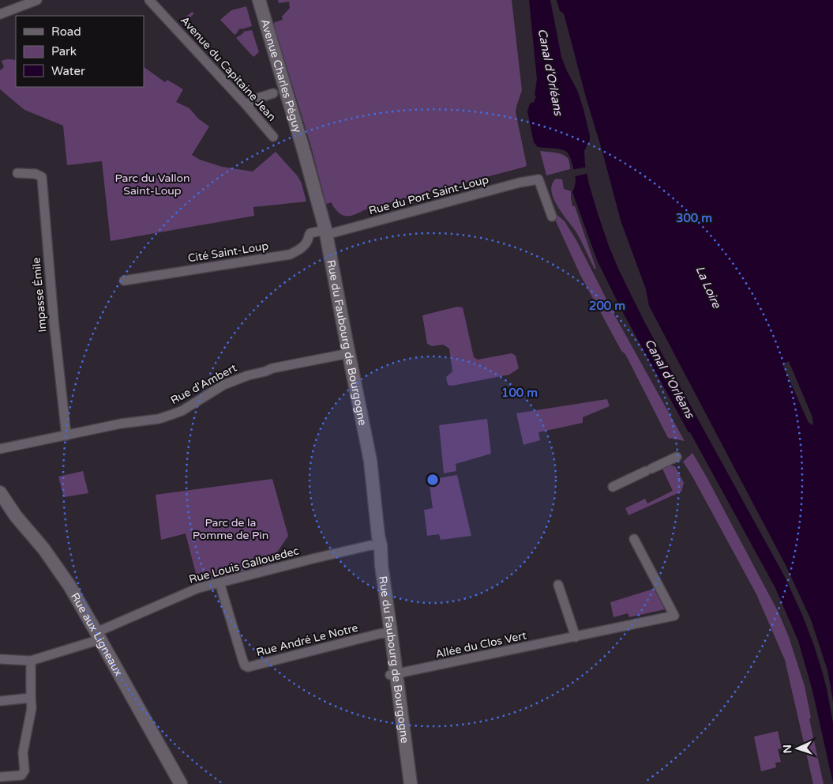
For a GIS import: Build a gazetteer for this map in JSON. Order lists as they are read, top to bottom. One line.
{"streets":{"main road":["Avenue Charles Péguy","Rue du Faubourg de Bourgogne","Rue aux Ligneaux"],"street":["Avenue du Capitaine Jean","Rue du Port Saint-Loup","Cité Saint-Loup","Impasse Émile","Rue d'Ambert","Rue Louis Gallouedec","Rue André Le Notre","Allée du Clos Vert"]},"crossings":[["Avenue Charles Péguy","Rue du Faubourg de Bourgogne"],["Rue du Port Saint-Loup","Cité Saint-Loup"],["Rue du Port Saint-Loup","Rue du Faubourg de Bourgogne"],["Cité Saint-Loup","Rue du Faubourg de Bourgogne"],["Impasse Émile","Rue d'Ambert"],["Rue du Faubourg de Bourgogne","Rue d'Ambert"],["Rue du Faubourg de Bourgogne","Rue Louis Gallouedec"],["Rue du Faubourg de Bourgogne","Rue André Le Notre"],["Rue du Faubourg de Bourgogne","Allée du Clos Vert"],["Rue Louis Gallouedec","Rue aux Ligneaux"],["Rue Louis Gallouedec","Rue André Le Notre"]],"water":["Canal d'Orléans","La Loire"],"parks":["Parc du Vallon Saint-Loup","Parc de la Pomme de Pin"],"legend":["Road","Park","Water"],"north":"left","rings":["300 m","200 m","100 m"]}
